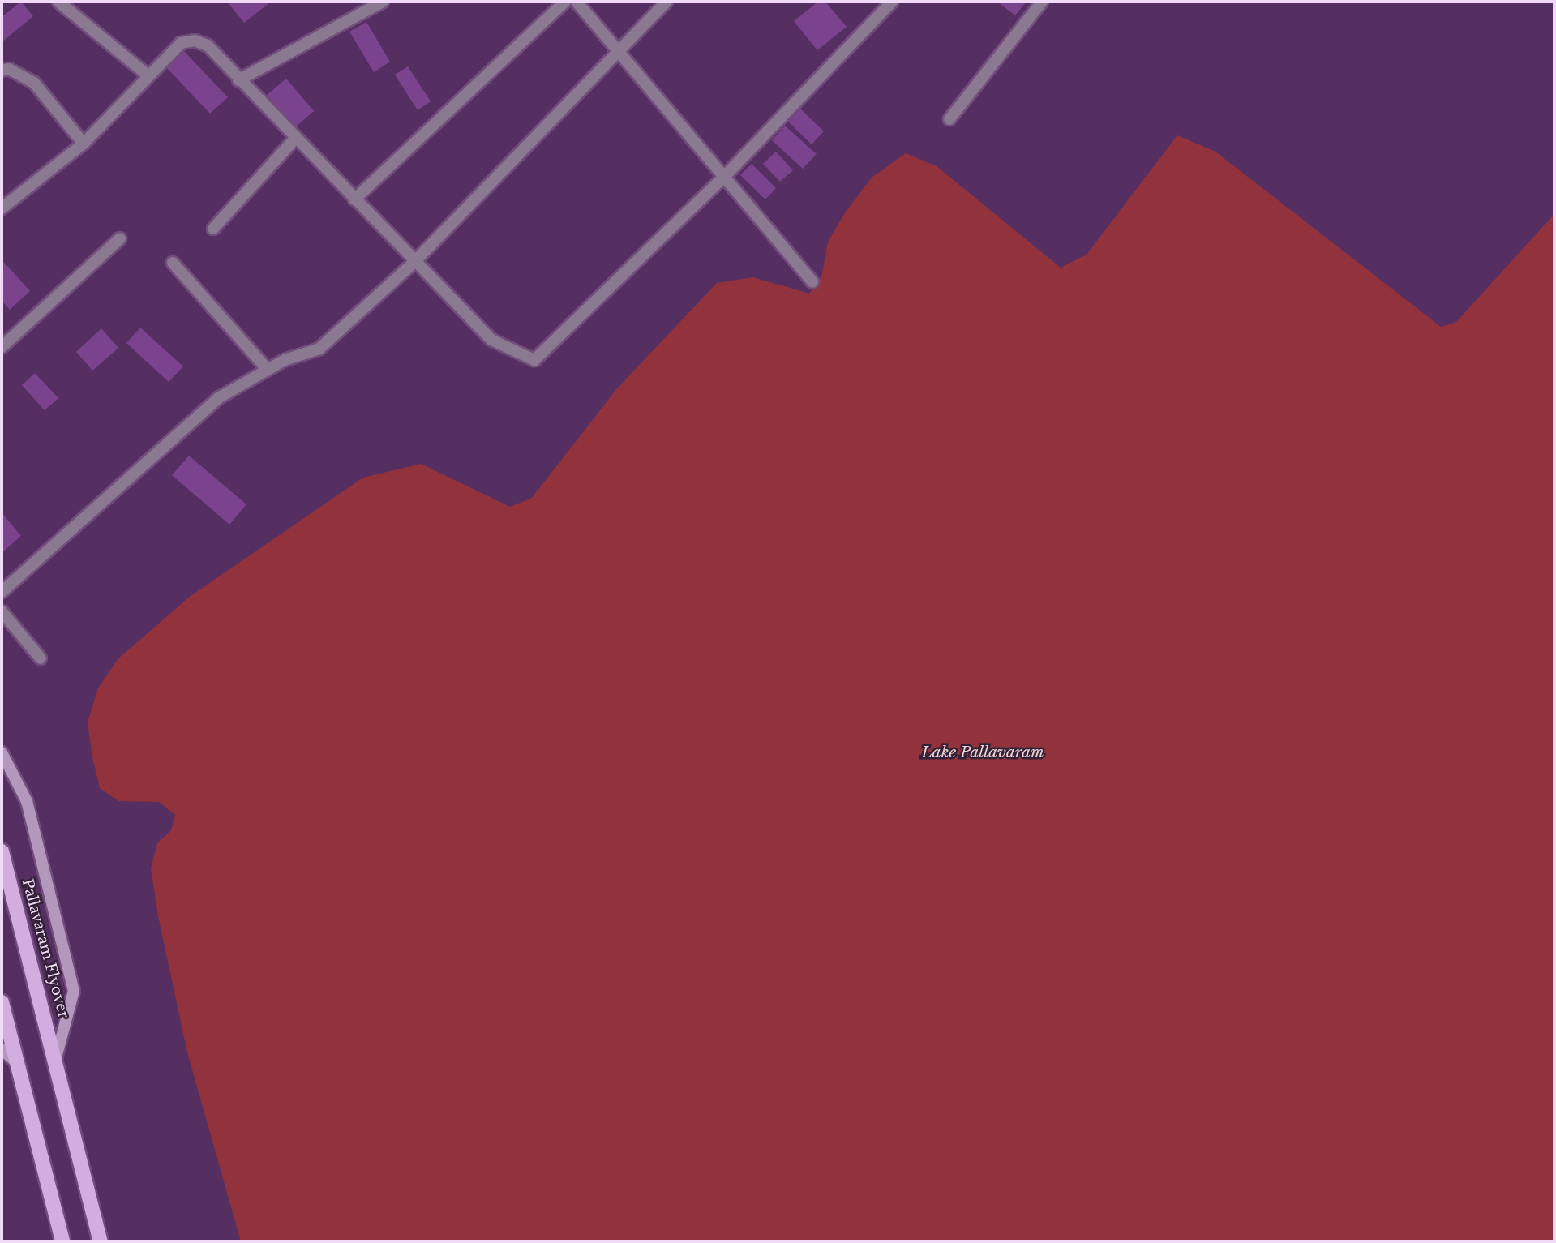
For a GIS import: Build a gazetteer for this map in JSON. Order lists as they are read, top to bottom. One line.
{"streets":{"main road":["Pallavaram Flyover"]},"water":["Lake Pallavaram"]}
